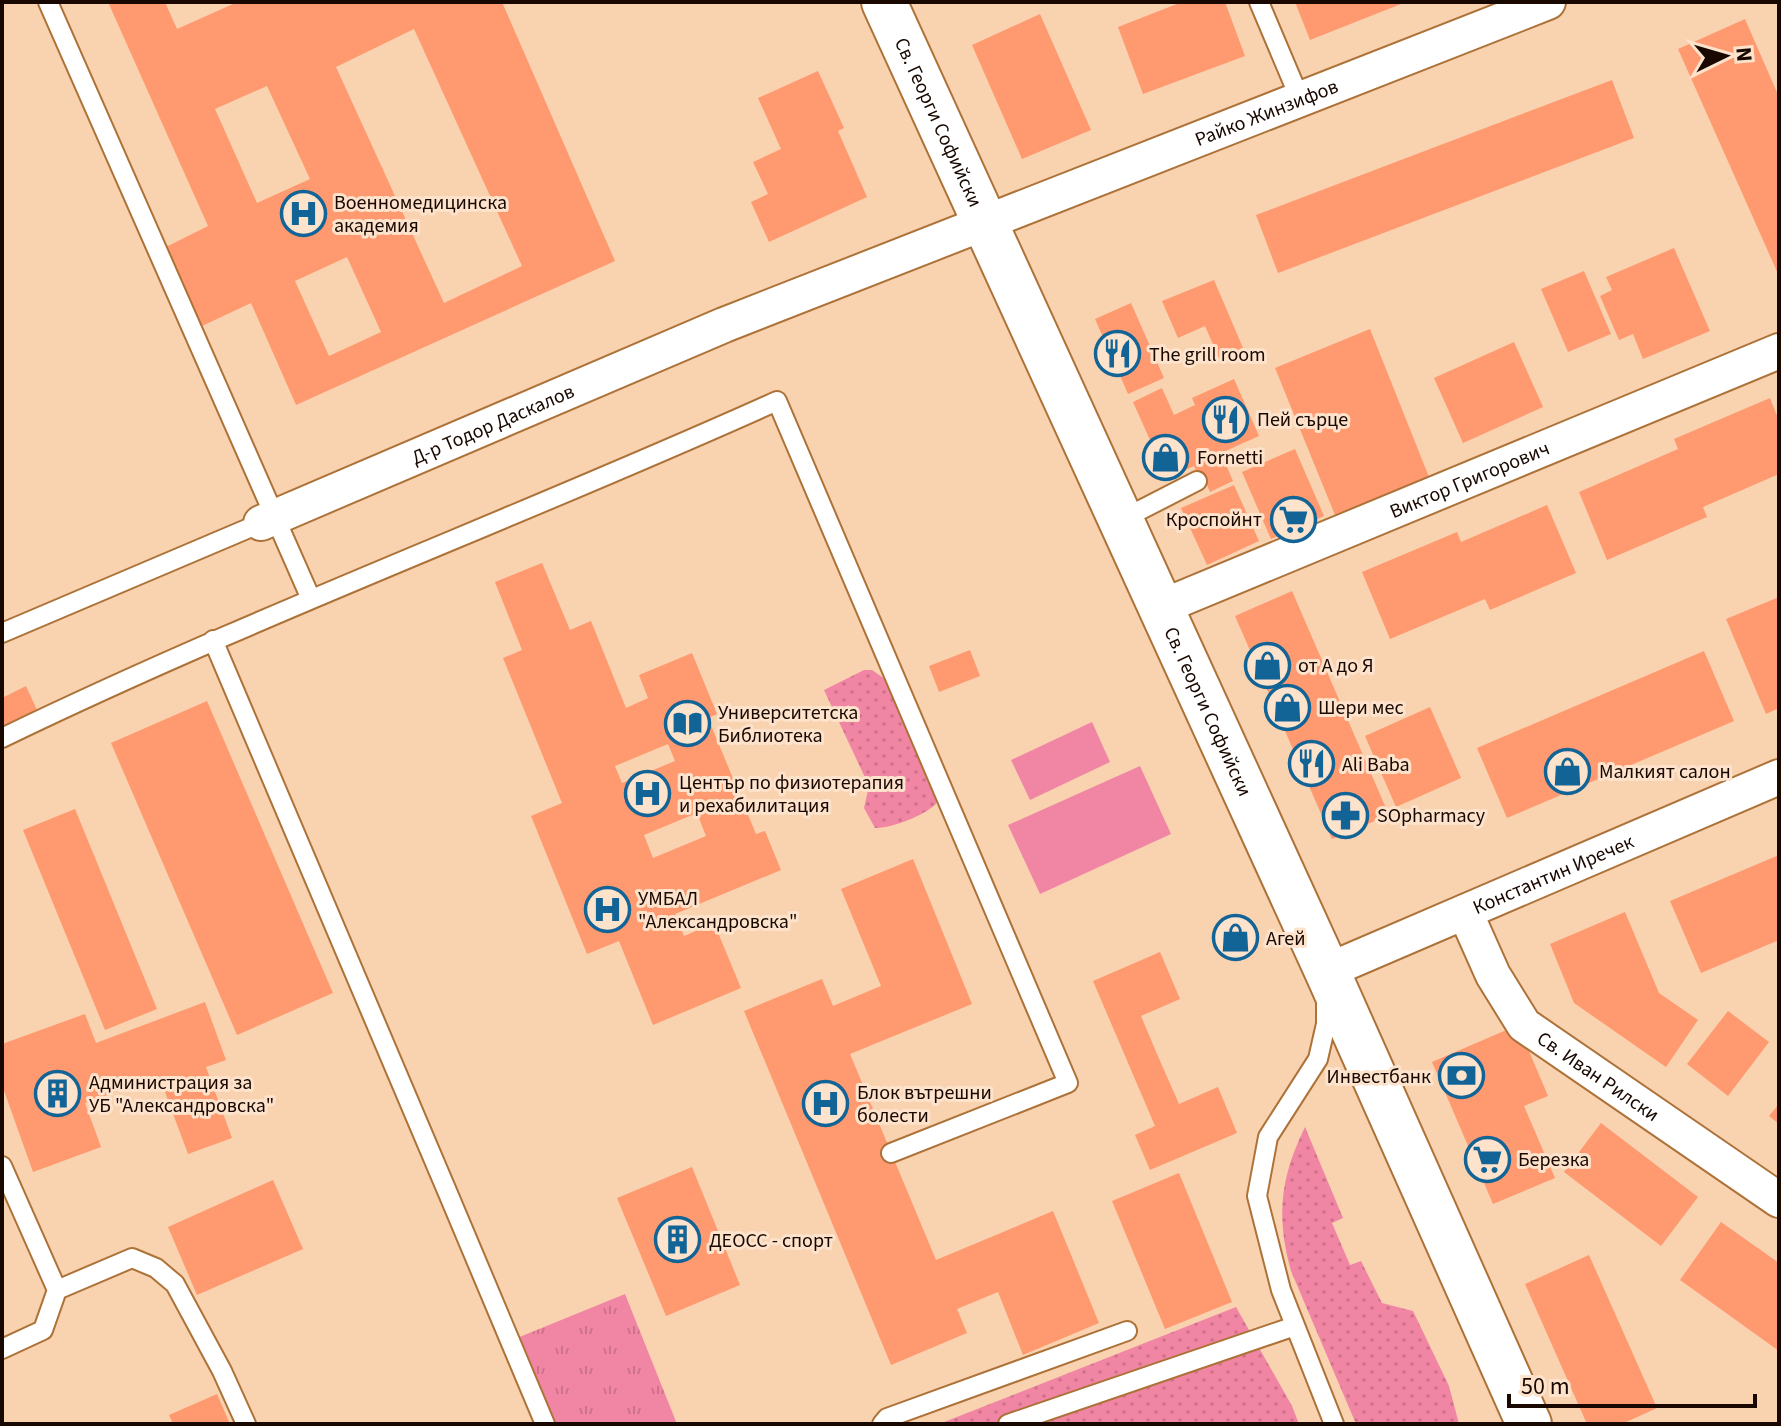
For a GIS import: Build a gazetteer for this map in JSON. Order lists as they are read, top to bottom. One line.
{"streets":{"main road":["Св. Георги Софийски"],"street":["Райко Жинзифов","Д-р Тодор Даскалов","Виктор Григорович","Константин Иречек","Св. Иван Рилски"]},"crossings":[["Райко Жинзифов","Св. Георги Софийски"],["Райко Жинзифов","Д-р Тодор Даскалов"],["Св. Георги Софийски","Д-р Тодор Даскалов"],["Св. Георги Софийски","Виктор Григорович"],["Св. Георги Софийски","Константин Иречек"],["Константин Иречек","Св. Иван Рилски"]],"places":{"hospital":["Военномедицинска академия","Център по физиотерапия и рехабилитация","УМБАЛ \"Александровска\"","Блок вътрешни болести"],"restaurant":["The grill room","Пей сърце","Ali Baba"],"shop":["Fornetti","от А до Я","Шери мес","Малкият салон","Агей"],"supermarket":["Кроспойнт","Березка"],"library":["Университетска Библиотека"],"pharmacy":["SOpharmacy"],"bank":["Инвестбанк"],"building":["Администрация за УБ \"Александровска\"","ДЕОСС - спорт"]},"scale_bar":"50 m","north":"right"}
